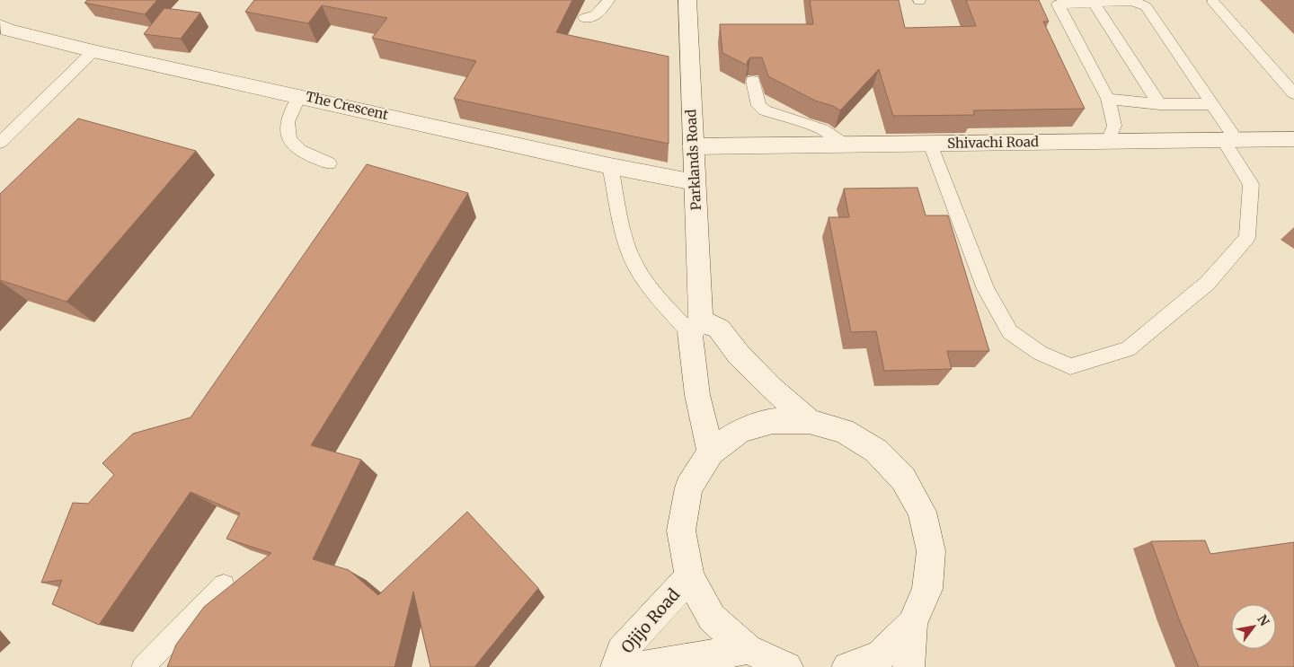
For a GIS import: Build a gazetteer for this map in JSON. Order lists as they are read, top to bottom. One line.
{"streets":{"street":["The Crescent","Shivachi Road","Parklands Road","Ojijo Road"]},"crossings":[["The Crescent","Parklands Road"],["Shivachi Road","Parklands Road"]],"north":"top right"}
